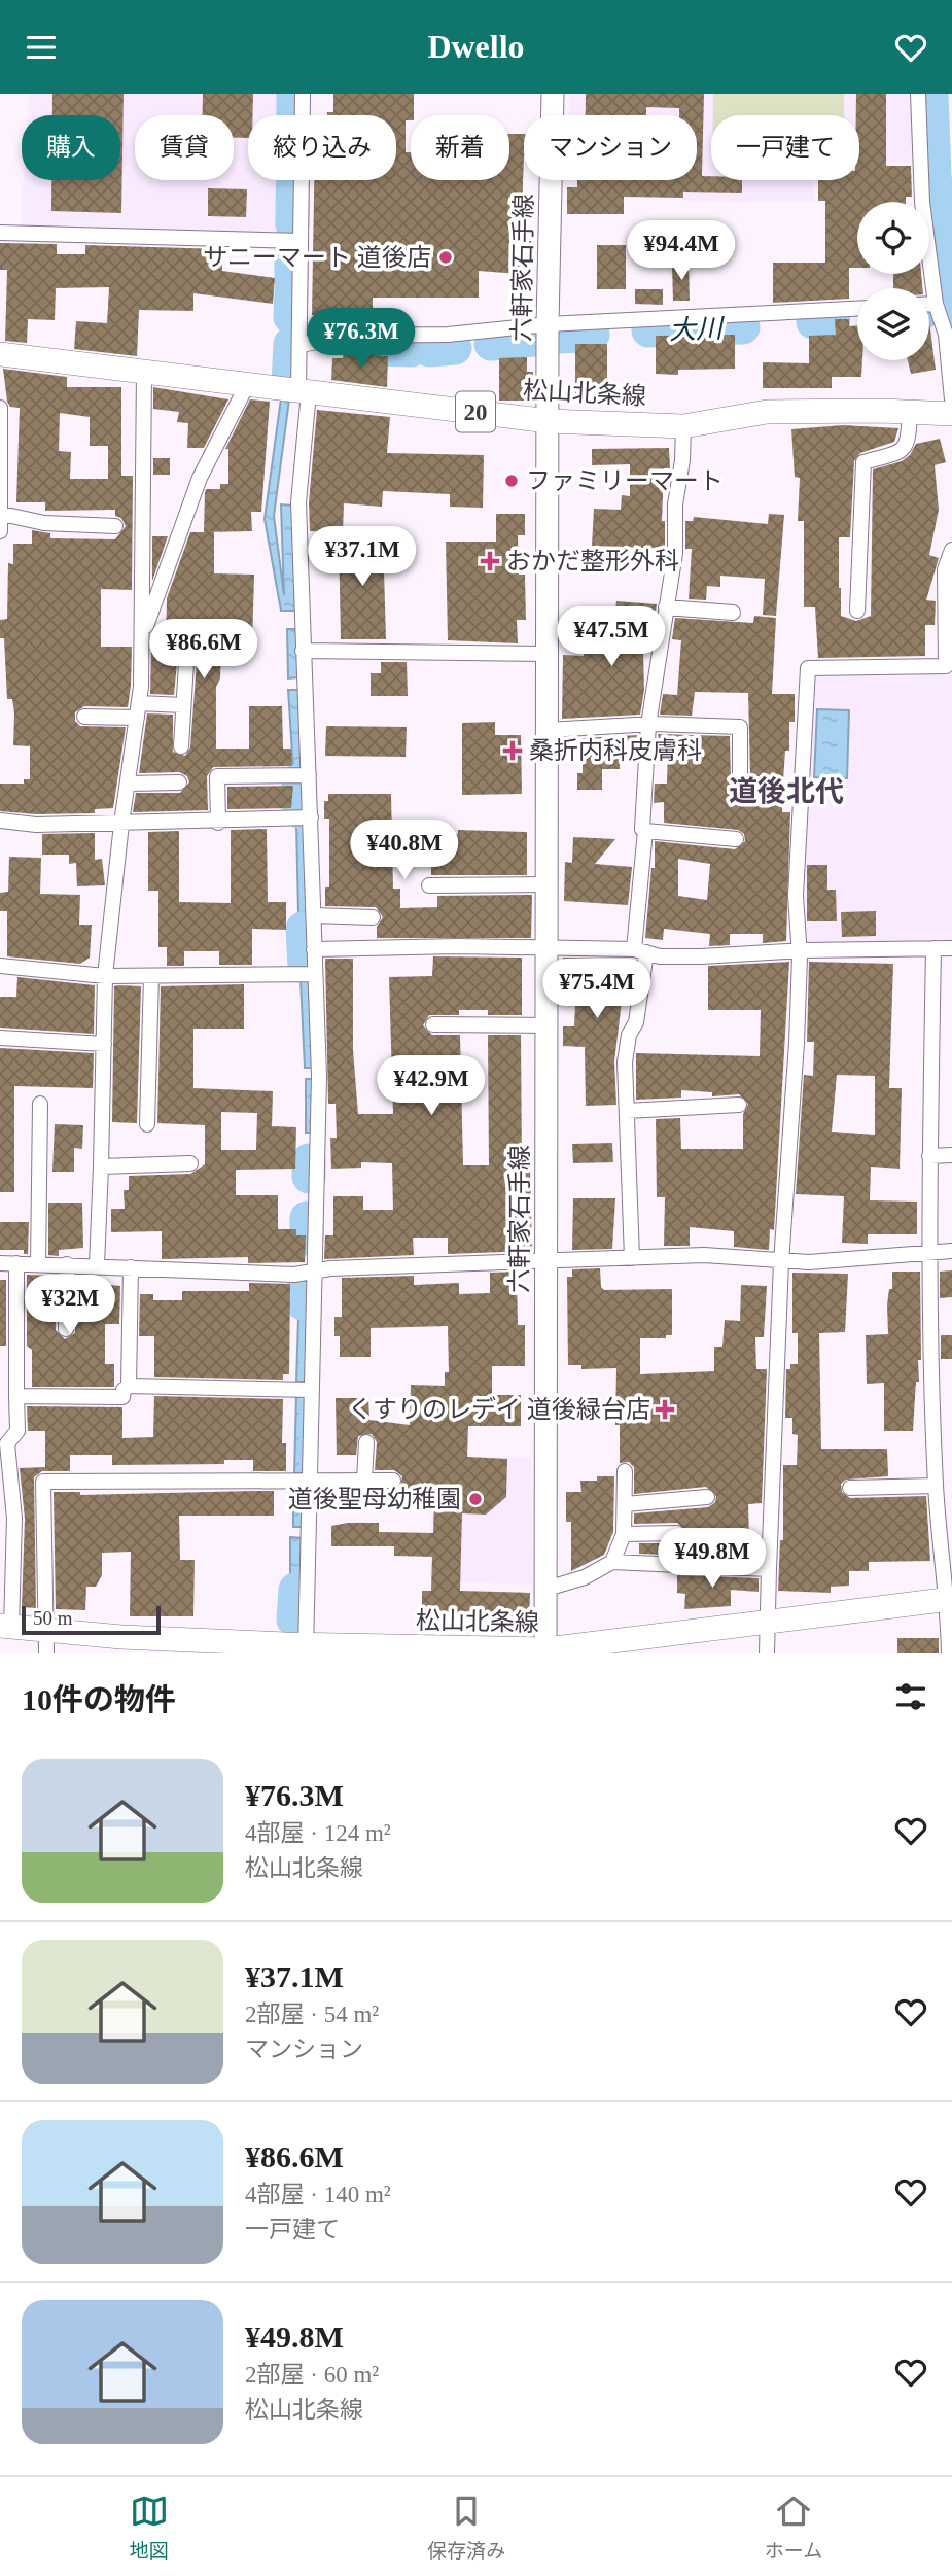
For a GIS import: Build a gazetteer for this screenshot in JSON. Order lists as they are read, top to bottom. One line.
{"streets":{"main road":["六軒家石手線","松山北条線","20"]},"crossings":[["六軒家石手線","松山北条線"]],"districts":["道後北代"],"water":["大川"],"places":{"other":["サニーマート 道後店","ファミリーマート","道後聖母幼稚園"],"health":["おかだ整形外科","桑折内科皮膚科","くすりのレデイ 道後緑台店"]},"scale_bar":"50 m","page":{"header":"Dwello","chip":["購入","賃貸","絞り込み","新着","マンション","一戸建て"],"price":["¥94.4M","¥76.3M","¥37.1M","¥47.5M","¥86.6M","¥40.8M","¥75.4M","¥42.9M","¥32M","¥49.8M"],"scale":"50 m","heading":"10件の物件","list":[{"name":"¥76.3M","note":"4部屋 · 124 m² · 松山北条線"},{"name":"¥37.1M","note":"2部屋 · 54 m² · マンション"},{"name":"¥86.6M","note":"4部屋 · 140 m² · 一戸建て"},{"name":"¥49.8M","note":"2部屋 · 60 m² · 松山北条線"}],"tabs":["地図","保存済み","ホーム"]}}
